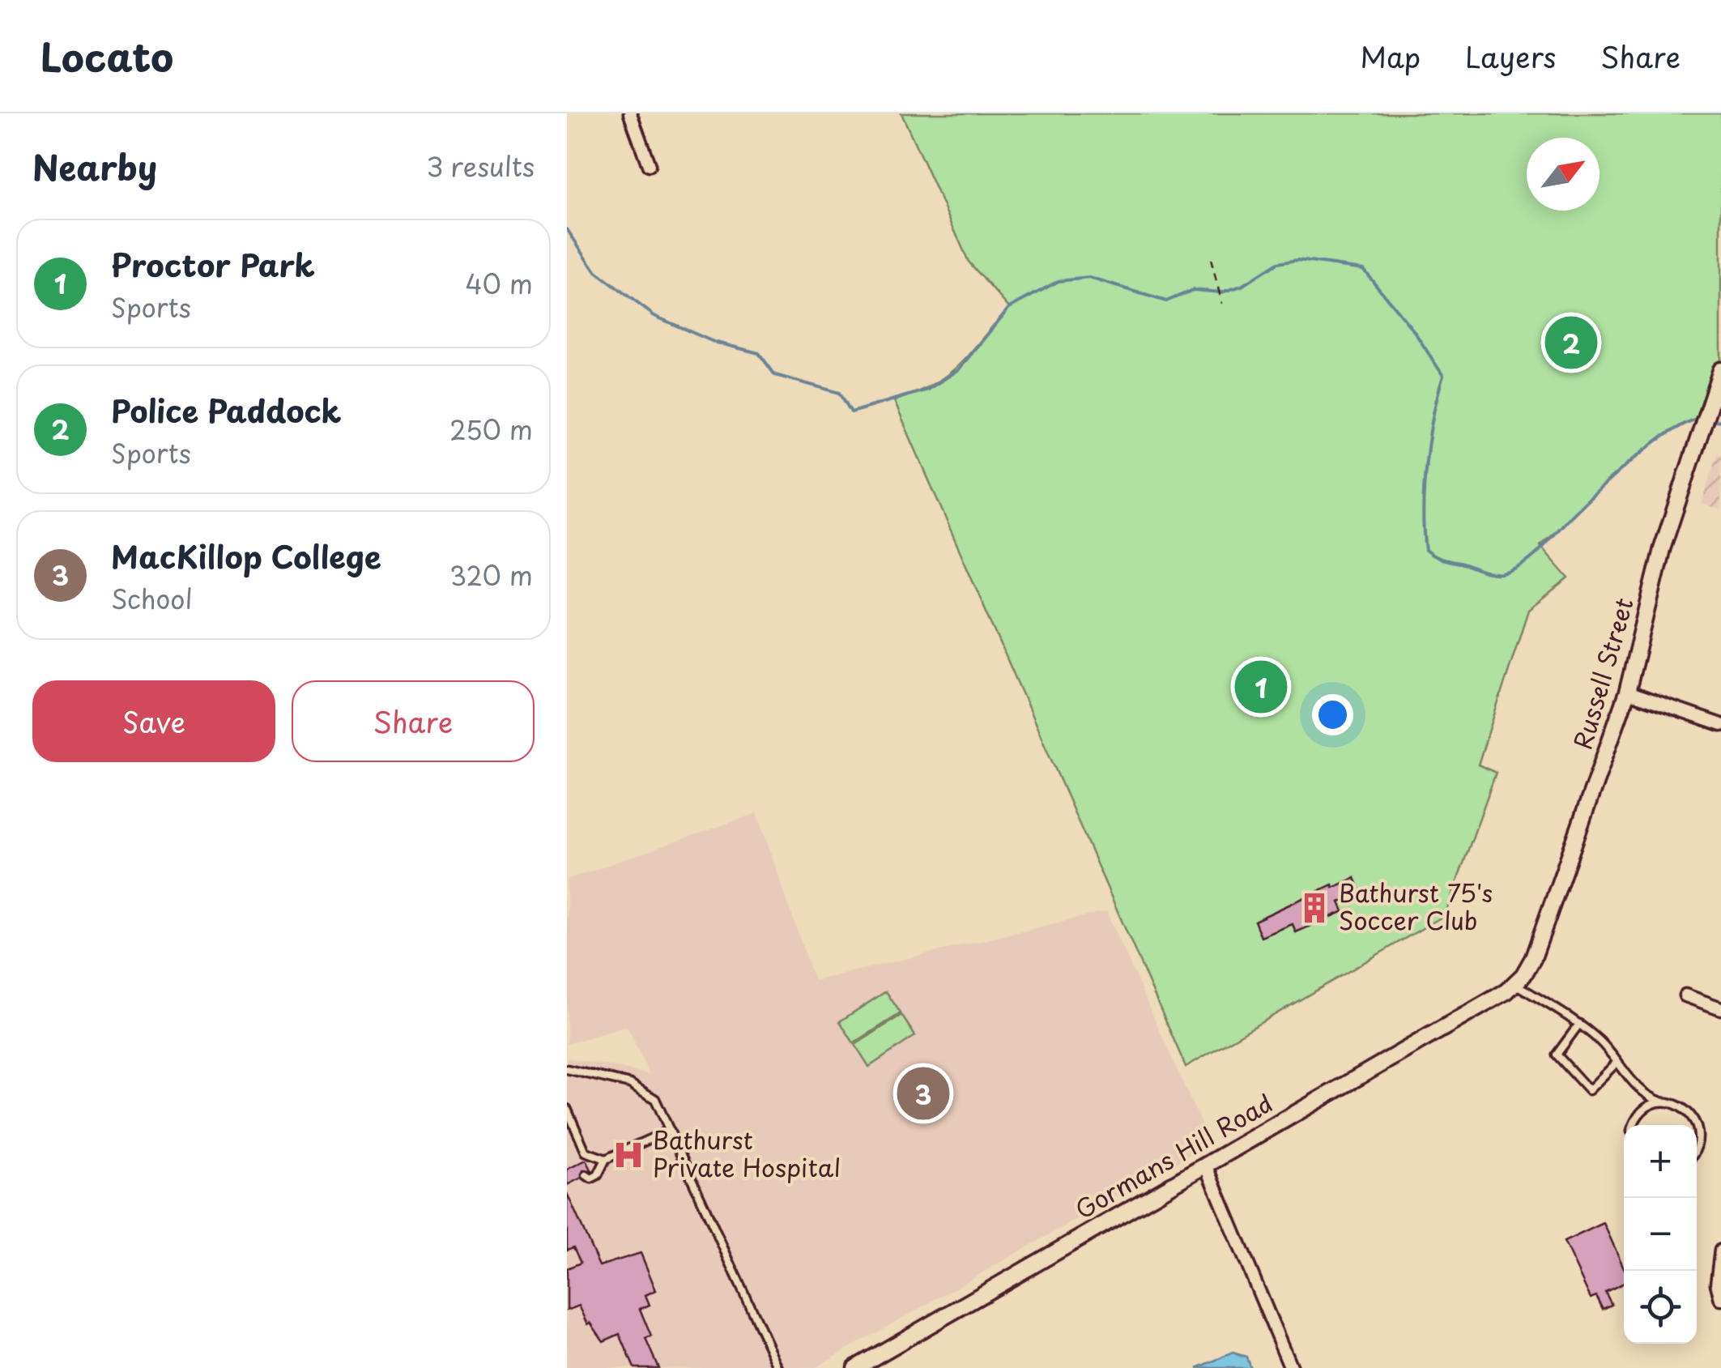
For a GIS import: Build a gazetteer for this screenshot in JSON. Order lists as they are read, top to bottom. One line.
{"streets":{"street":["Russell Street","Gormans Hill Road"]},"crossings":[["Russell Street","Gormans Hill Road"]],"places":{"building":["Bathurst 75's Soccer Club"],"hospital":["Bathurst Private Hospital"]},"north":"top right","page":{"header":"Locato","nav":["Map","Layers","Share"],"heading":["Nearby","3 results"],"list":[{"mark":"1","name":"Proctor Park","note":"Sports","value":"40 m"},{"mark":"2","name":"Police Paddock","note":"Sports","value":"250 m"},{"mark":"3","name":"MacKillop College","note":"School","value":"320 m"}],"pins":["2","1","3"],"buttons":["Save","Share"],"map_buttons":["+","−"]}}
